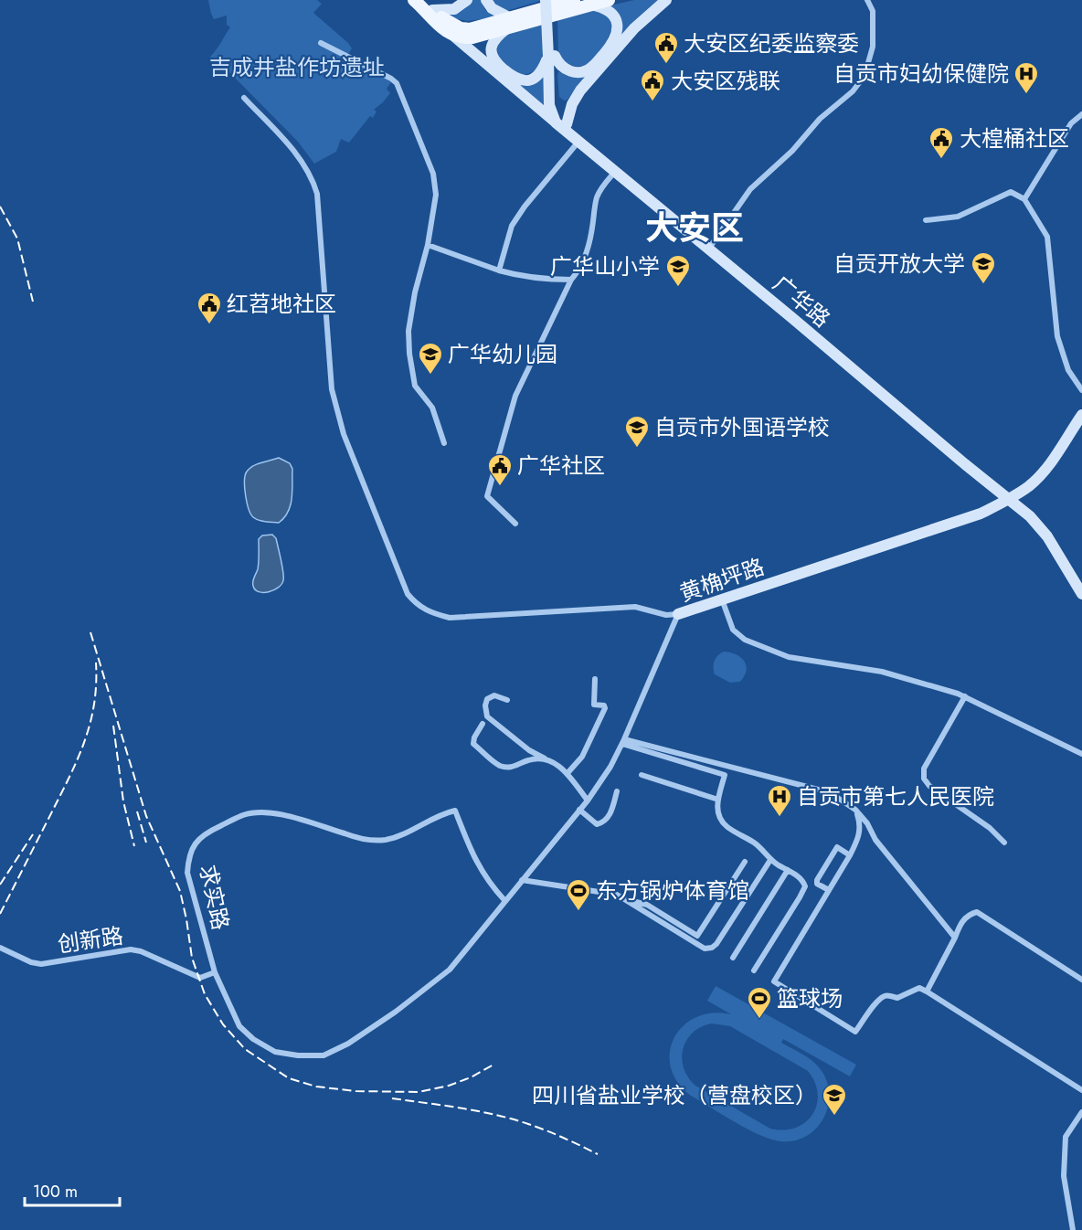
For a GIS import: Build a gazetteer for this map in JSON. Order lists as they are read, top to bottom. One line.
{"streets":{"main road":["广华路","黄桷坪路"],"street":["求实路","创新路"]},"crossings":[["广华路","黄桷坪路"],["黄桷坪路","求实路"],["求实路","创新路"]],"districts":["大安区"],"parks":["吉成井盐作坊遗址"],"places":{"public building":["大安区纪委监察委","大安区残联","大楻桶社区","红苕地社区","广华社区"],"hospital":["自贡市妇幼保健院","自贡市第七人民医院"],"school or university":["自贡开放大学","广华山小学","广华幼儿园","自贡市外国语学校","四川省盐业学校（营盘校区）"],"sports":["东方锅炉体育馆","篮球场"]},"scale_bar":"100 m"}
